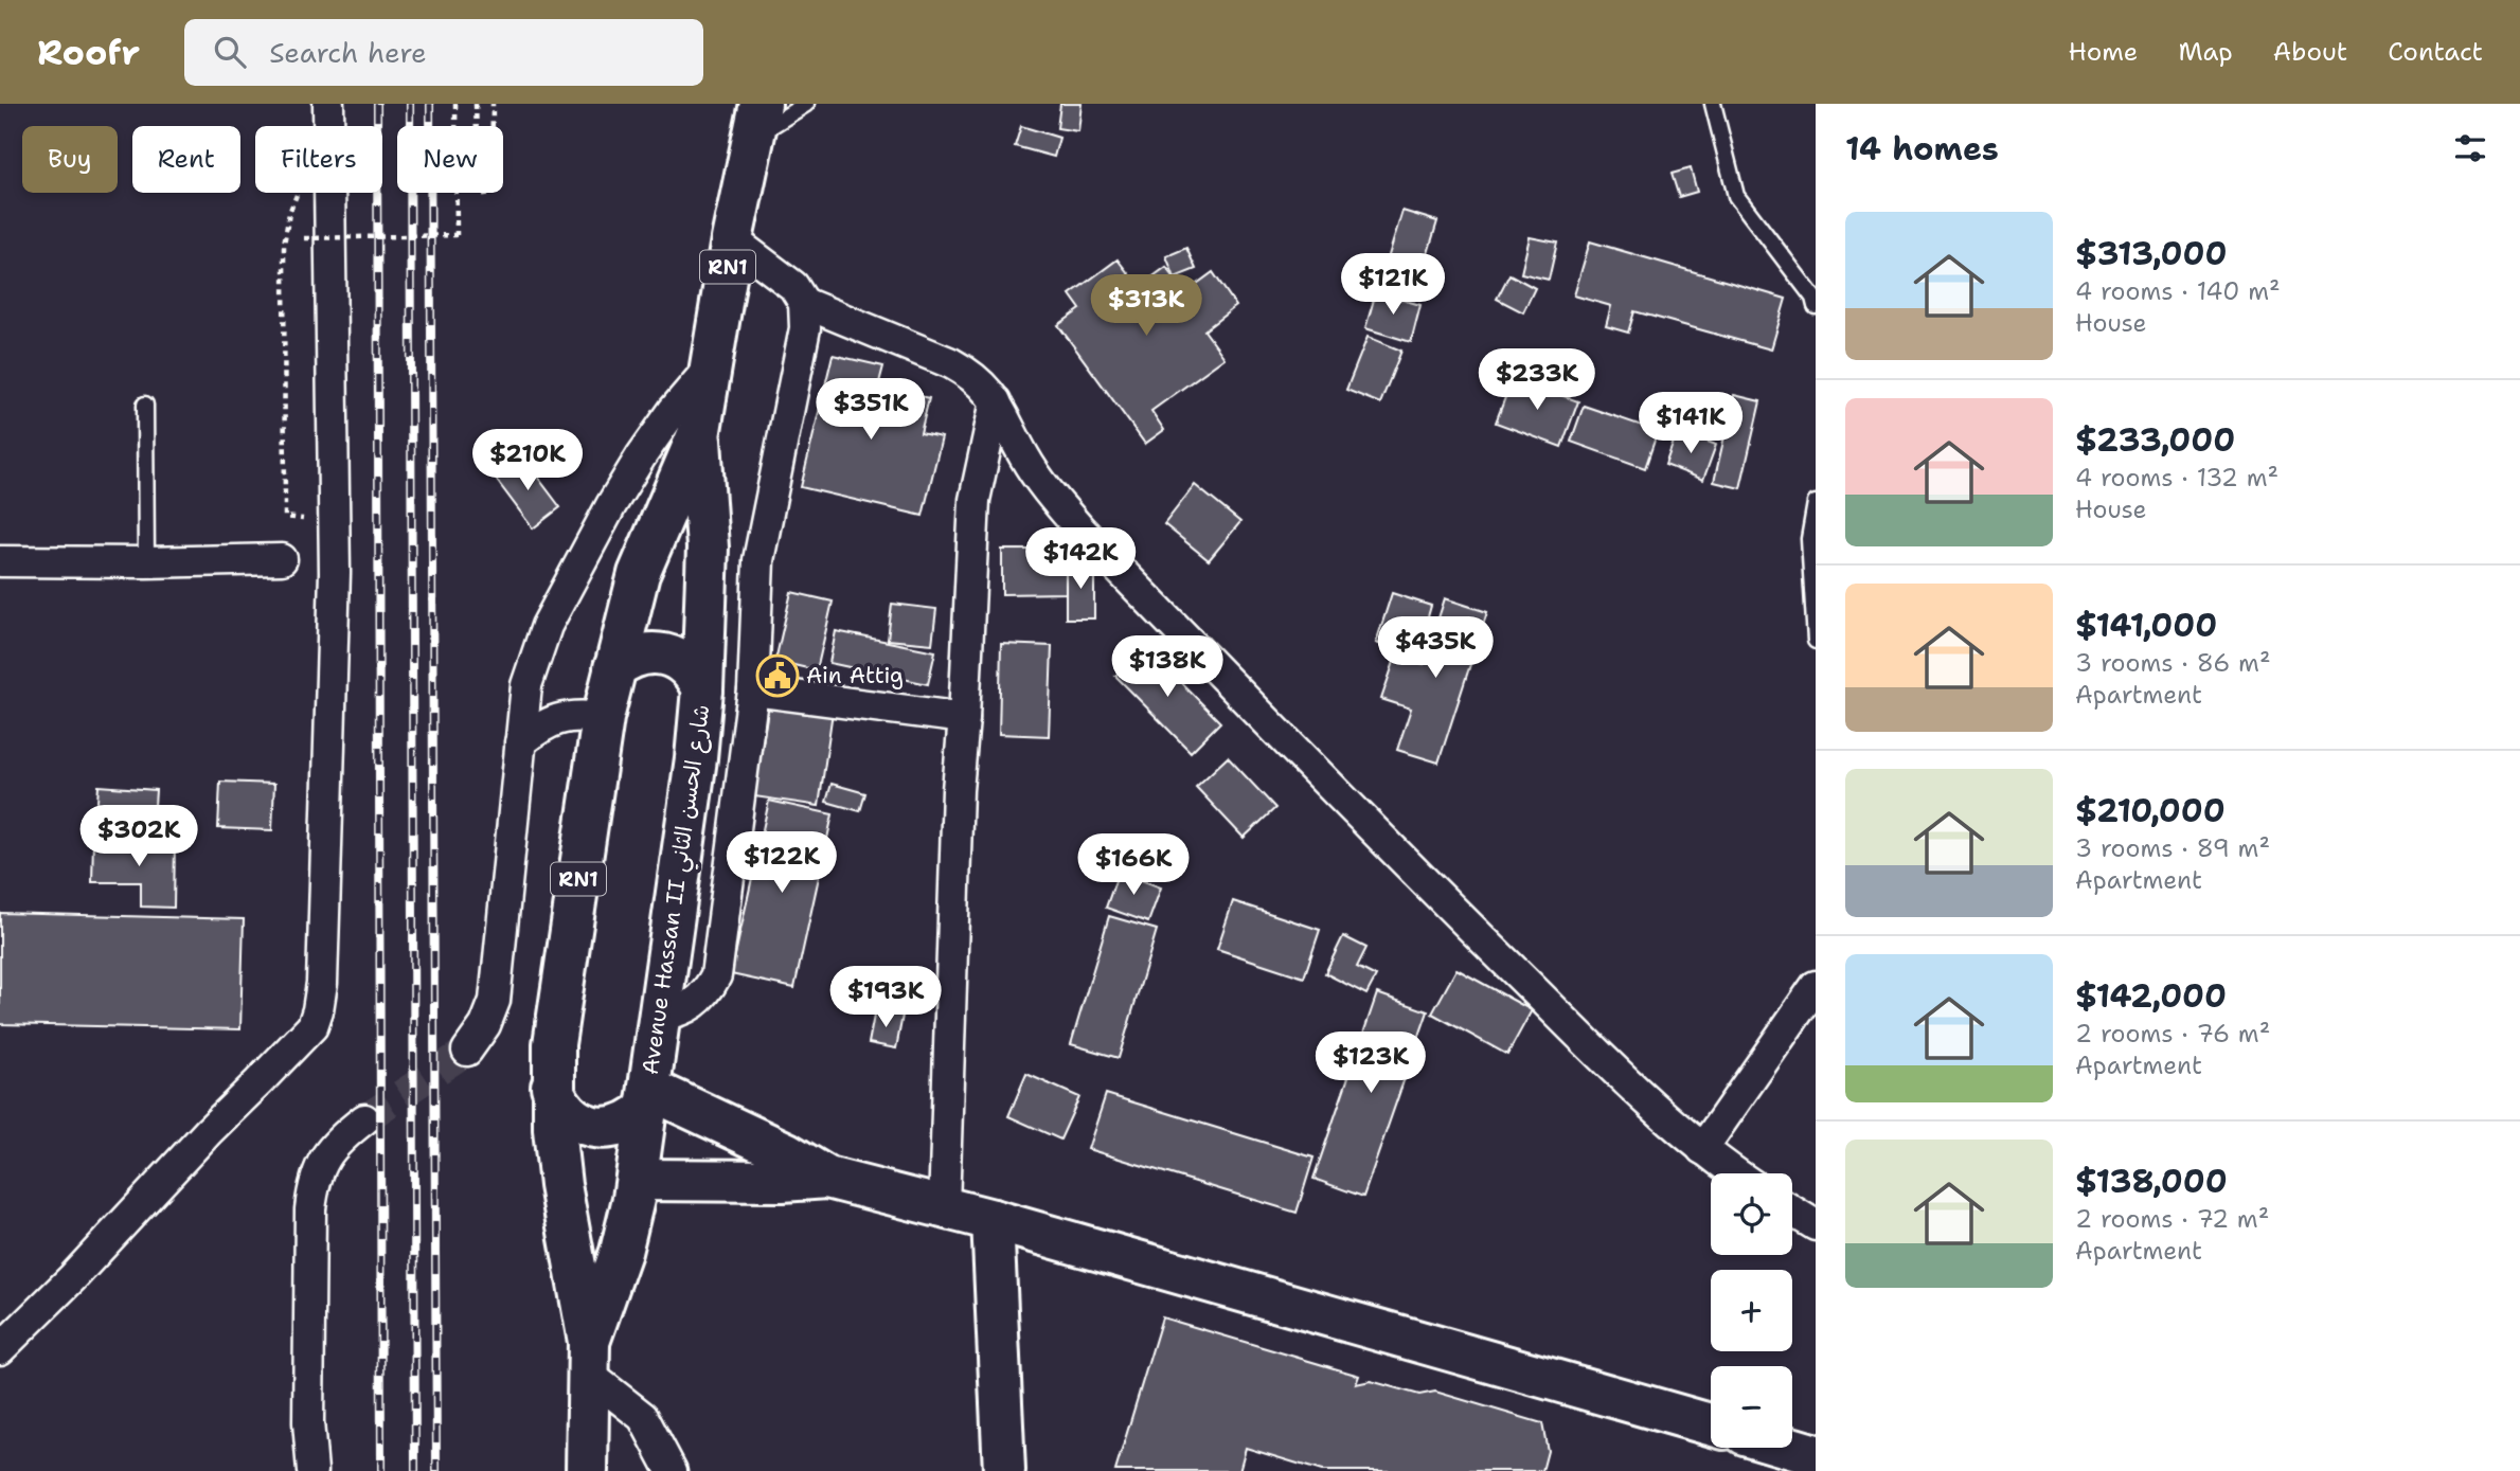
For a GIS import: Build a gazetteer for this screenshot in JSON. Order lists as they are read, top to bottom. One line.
{"streets":{"main road":["RN1","Avenue Hassan II شارع الحسن الثاني"]},"places":{"public building":["Ain Attig"]},"page":{"header":"Roofr","search":"Search here","nav":["Home","Map","About","Contact"],"heading":"14 homes","chip":["Buy","Rent","Filters","New"],"list":[{"name":"$313,000","note":"4 rooms · 140 m² · House"},{"name":"$233,000","note":"4 rooms · 132 m² · House"},{"name":"$141,000","note":"3 rooms · 86 m² · Apartment"},{"name":"$210,000","note":"3 rooms · 89 m² · Apartment"},{"name":"$142,000","note":"2 rooms · 76 m² · Apartment"},{"name":"$138,000","note":"2 rooms · 72 m² · Apartment"}],"price":["$121K","$313K","$233K","$351K","$141K","$210K","$142K","$435K","$138K","$302K","$122K","$166K","$193K","$123K"],"map_buttons":["+","−"]}}
